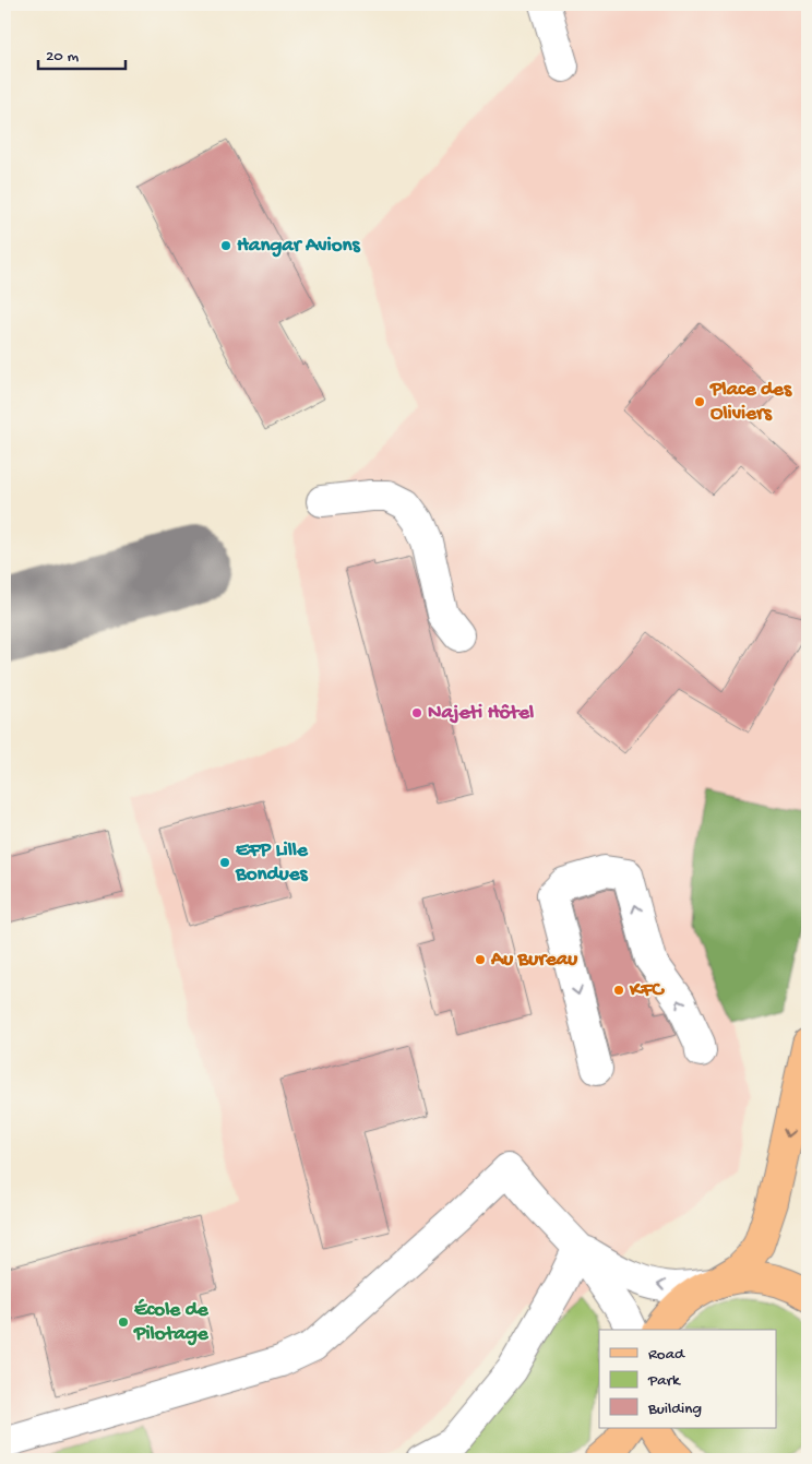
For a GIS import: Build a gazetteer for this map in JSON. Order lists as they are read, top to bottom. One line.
{"places":["Hangar Avions","Place des Oliviers","Najeti Hôtel","EFP Lille Bondues","Au Bureau","KFC","École de Pilotage"],"legend":["Road","Park","Building"],"scale_bar":"20 m"}
